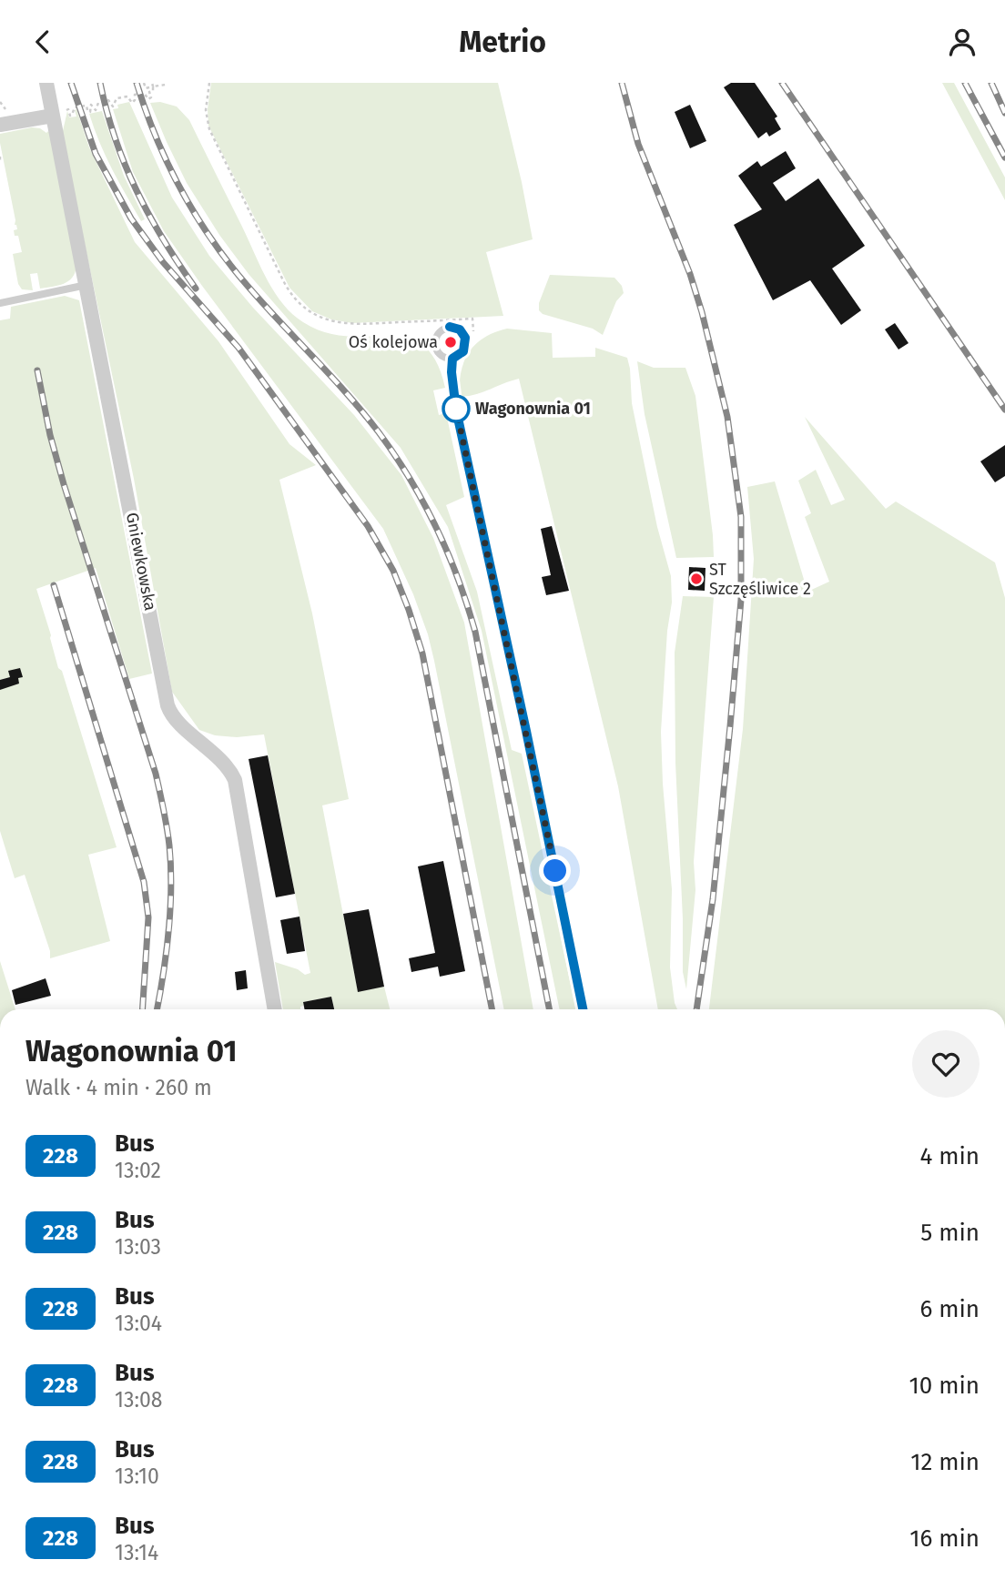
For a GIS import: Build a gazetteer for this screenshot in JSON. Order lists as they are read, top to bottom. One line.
{"streets":{"street":["Gniewkowska"]},"places":["Oś kolejowa","Wagonownia 01","ST Szczęśliwice 2"],"lines":["bus line 228"],"page":{"header":"Metrio","heading":["Wagonownia 01","Walk · 4 min · 260 m"],"list":[{"mark":"228","name":"Bus","note":"13:02","value":"4 min"},{"mark":"228","name":"Bus","note":"13:03","value":"5 min"},{"mark":"228","name":"Bus","note":"13:04","value":"6 min"},{"mark":"228","name":"Bus","note":"13:08","value":"10 min"},{"mark":"228","name":"Bus","note":"13:10","value":"12 min"},{"mark":"228","name":"Bus","note":"13:14","value":"16 min"}]}}
